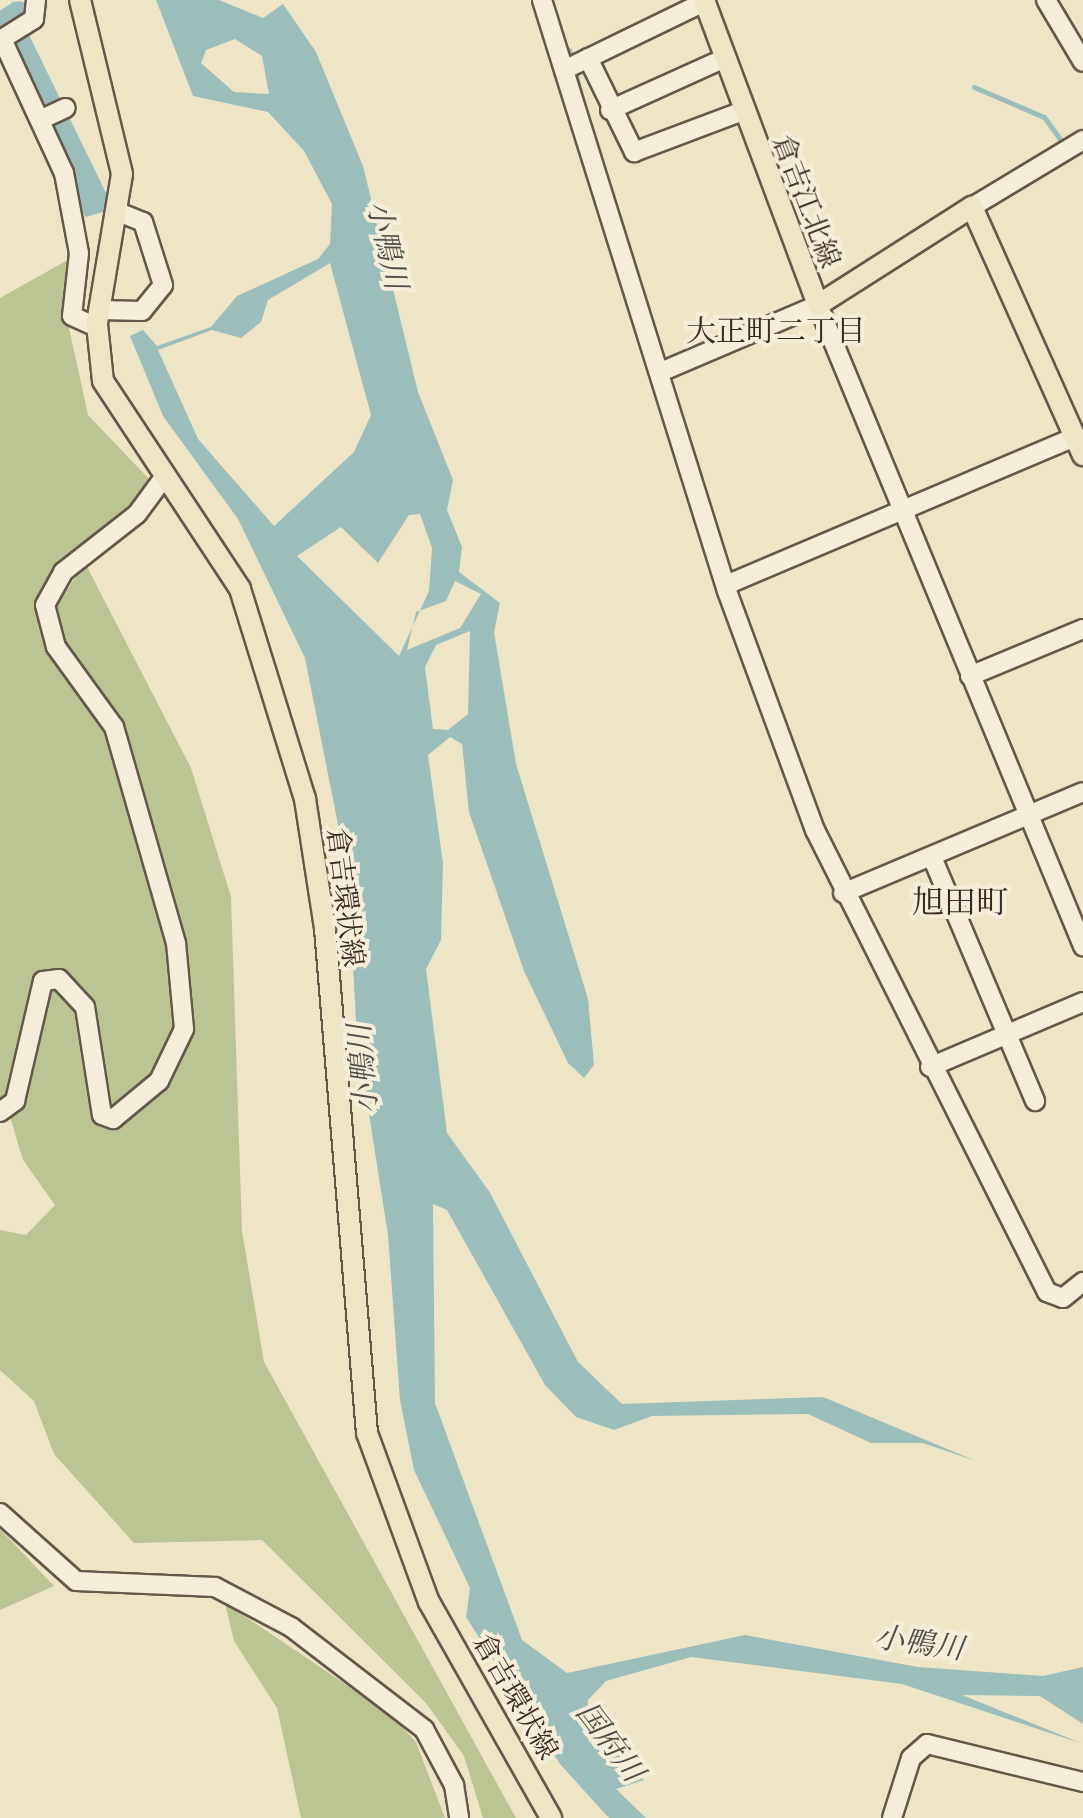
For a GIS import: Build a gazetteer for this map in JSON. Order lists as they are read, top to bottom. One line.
{"streets":{"main road":["倉吉江北線","倉吉環状線"]},"districts":["大正町二丁目","旭田町"],"water":["小鴨川","国府川"]}
